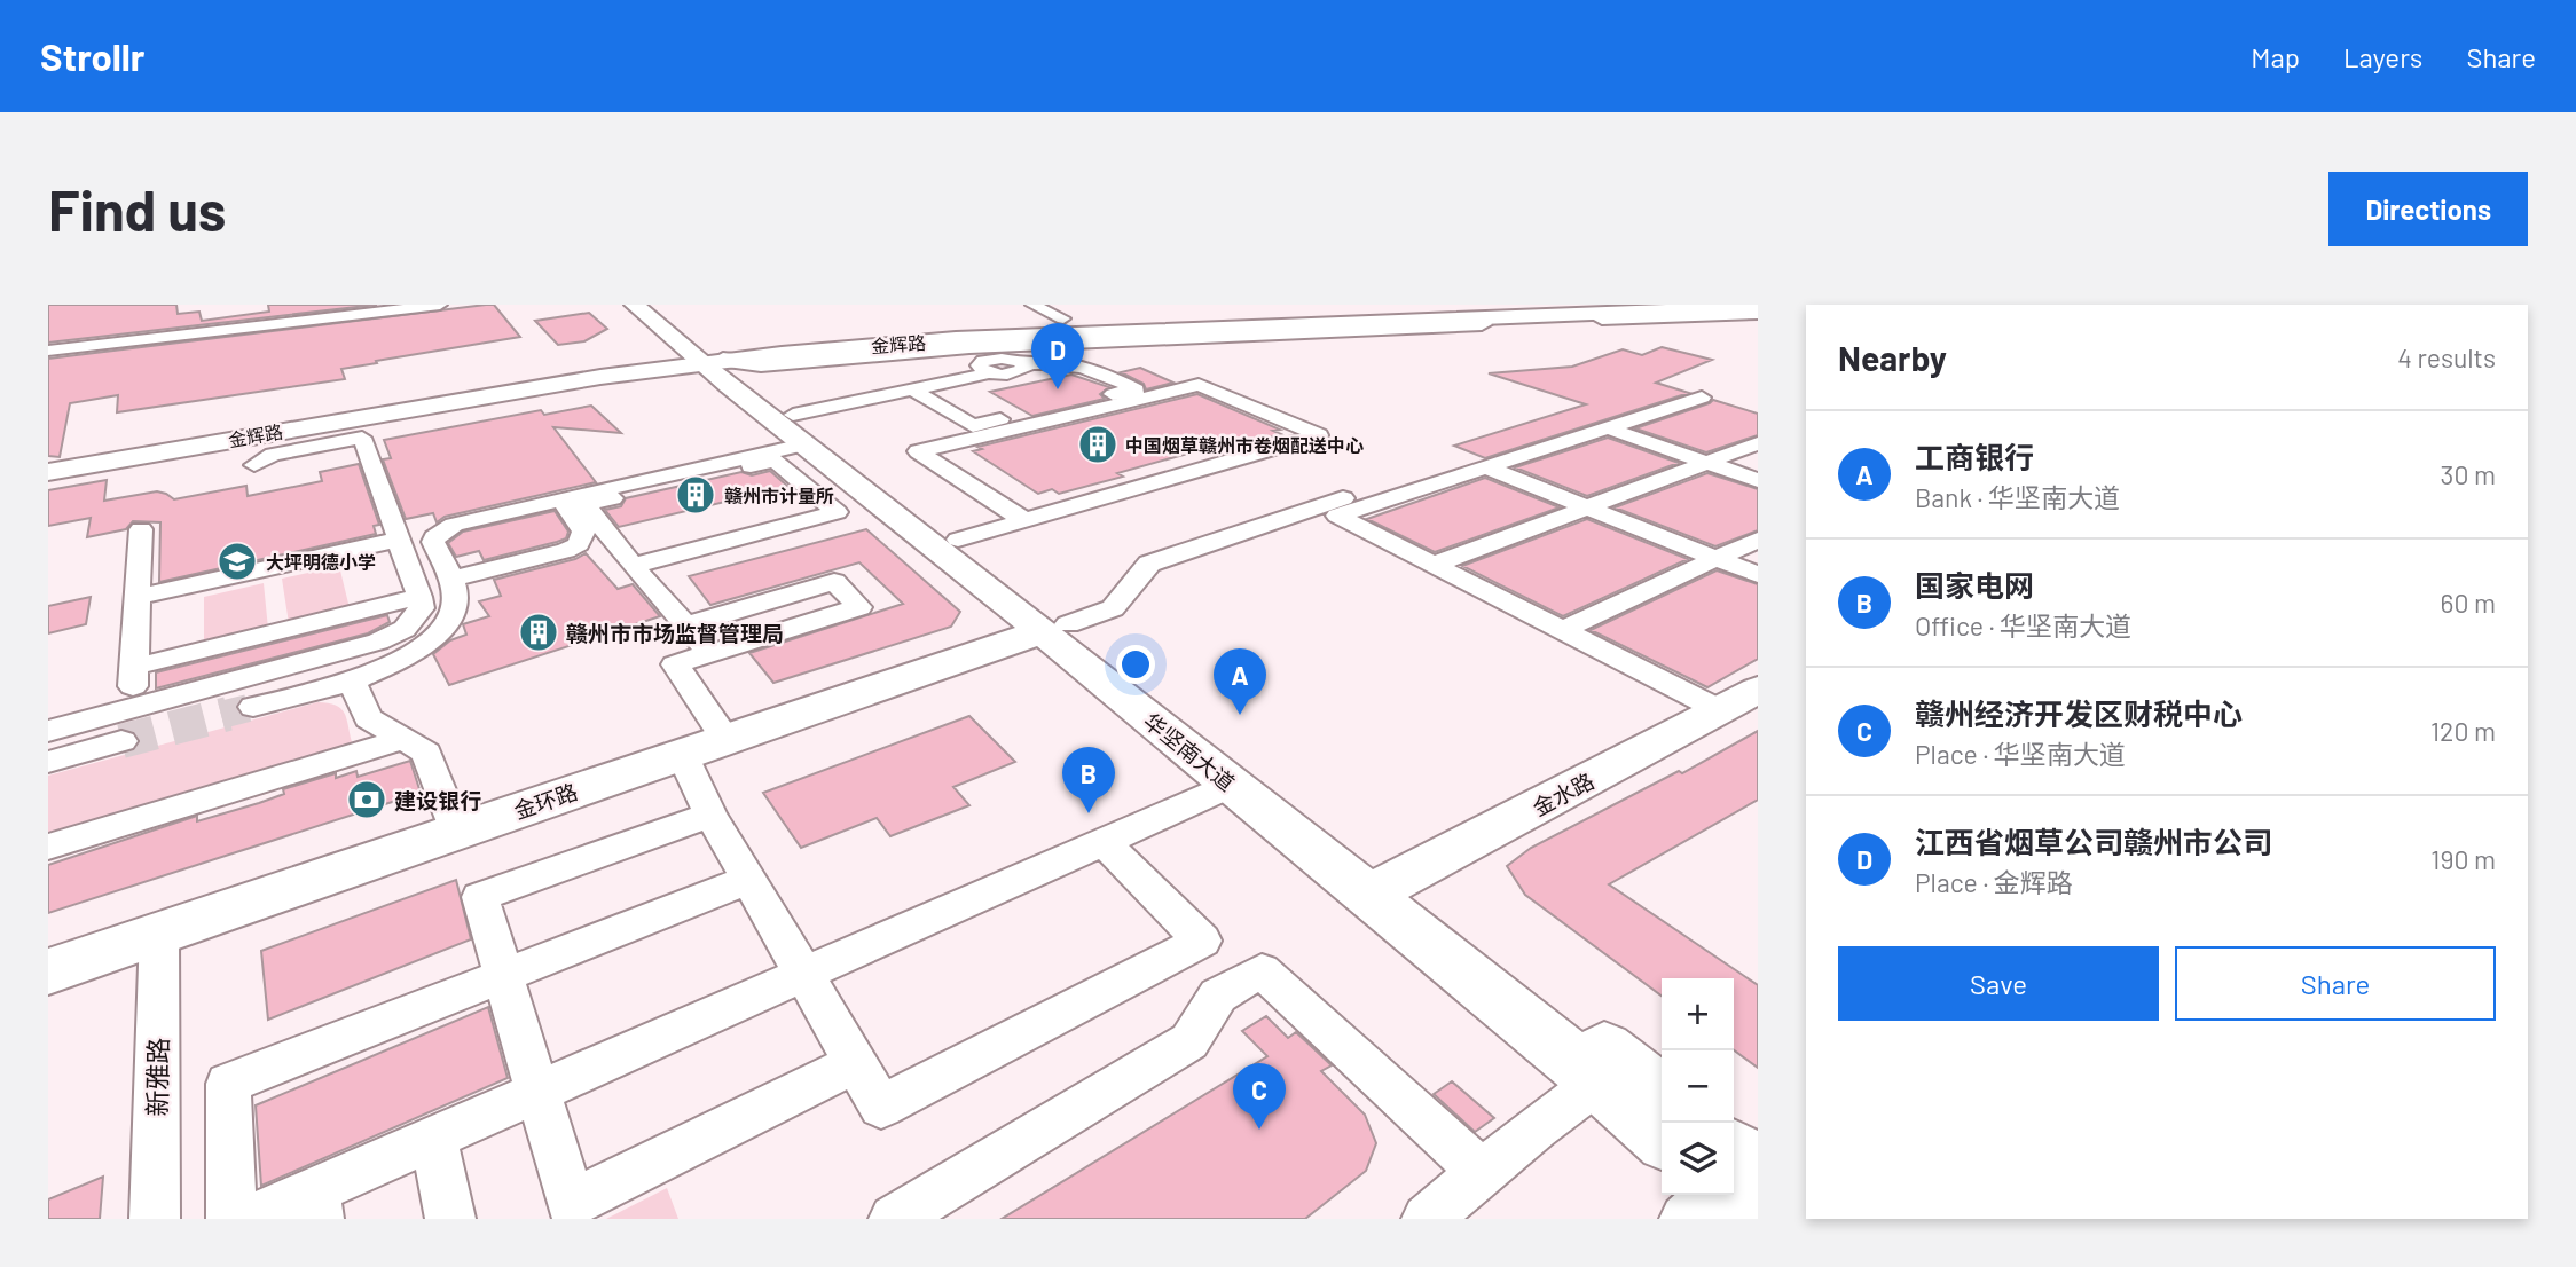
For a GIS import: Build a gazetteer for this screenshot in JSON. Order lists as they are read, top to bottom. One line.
{"streets":{"main road":["金辉路","华坚南大道","金水路","金环路"],"street":["新雅路"]},"crossings":[["金辉路","华坚南大道"],["华坚南大道","金水路"],["华坚南大道","金环路"],["金环路","新雅路"]],"places":{"building":["中国烟草赣州市卷烟配送中心","赣州市计量所","赣州市市场监督管理局"],"school or university":["大坪明德小学"],"bank":["建设银行"]},"page":{"header":"Strollr","nav":["Map","Layers","Share"],"buttons":["Directions",["Save","Share"]],"title":"Find us","heading":["Nearby","4 results"],"pins":["D","A","B","C"],"list":[{"mark":"A","name":"工商银行","note":"Bank · 华坚南大道","value":"30 m"},{"mark":"B","name":"国家电网","note":"Office · 华坚南大道","value":"60 m"},{"mark":"C","name":"赣州经济开发区财税中心","note":"Place · 华坚南大道","value":"120 m"},{"mark":"D","name":"江西省烟草公司赣州市公司","note":"Place · 金辉路","value":"190 m"}],"map_buttons":["+","−"]}}
